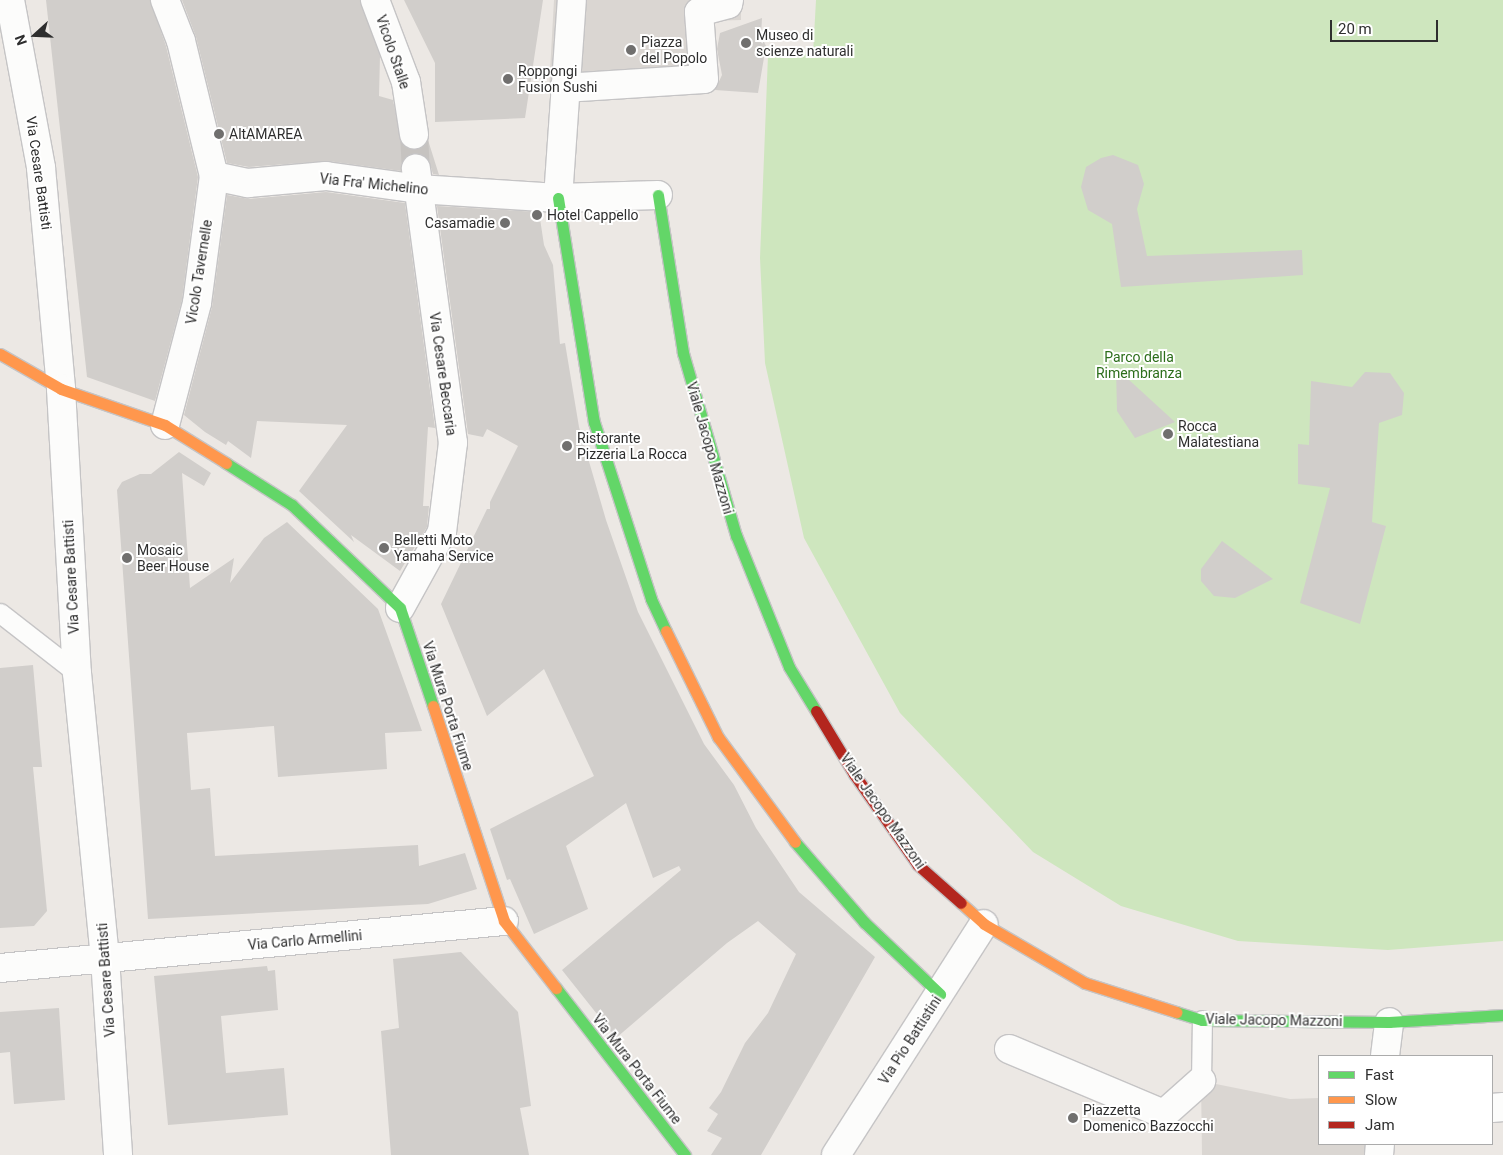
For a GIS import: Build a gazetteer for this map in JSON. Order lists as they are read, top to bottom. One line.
{"streets":{"street":["Vicolo Stalle","Via Cesare Battisti","Via Fra' Michelino","Vicolo Tavernelle","Via Cesare Beccaria","Viale Jacopo Mazzoni","Via Mura Porta Fiume","Via Carlo Armellini","Via Pio Battistini"]},"crossings":[["Via Cesare Battisti","Via Mura Porta Fiume"],["Via Cesare Battisti","Via Carlo Armellini"],["Via Fra' Michelino","Vicolo Tavernelle"],["Via Fra' Michelino","Via Cesare Beccaria"],["Via Fra' Michelino","Viale Jacopo Mazzoni"],["Vicolo Tavernelle","Via Mura Porta Fiume"],["Via Cesare Beccaria","Via Mura Porta Fiume"],["Viale Jacopo Mazzoni","Via Pio Battistini"],["Via Mura Porta Fiume","Via Carlo Armellini"]],"parks":["Parco della Rimembranza"],"places":["Museo di scienze naturali","Piazza del Popolo","Roppongi Fusion Sushi","AltAMAREA","Hotel Cappello","Casamadie","Rocca Malatestiana","Ristorante Pizzeria La Rocca","Belletti Moto Yamaha Service","Mosaic Beer House","Piazzetta Domenico Bazzocchi"],"legend":["Fast","Slow","Jam"],"scale_bar":"20 m","north":"left"}
